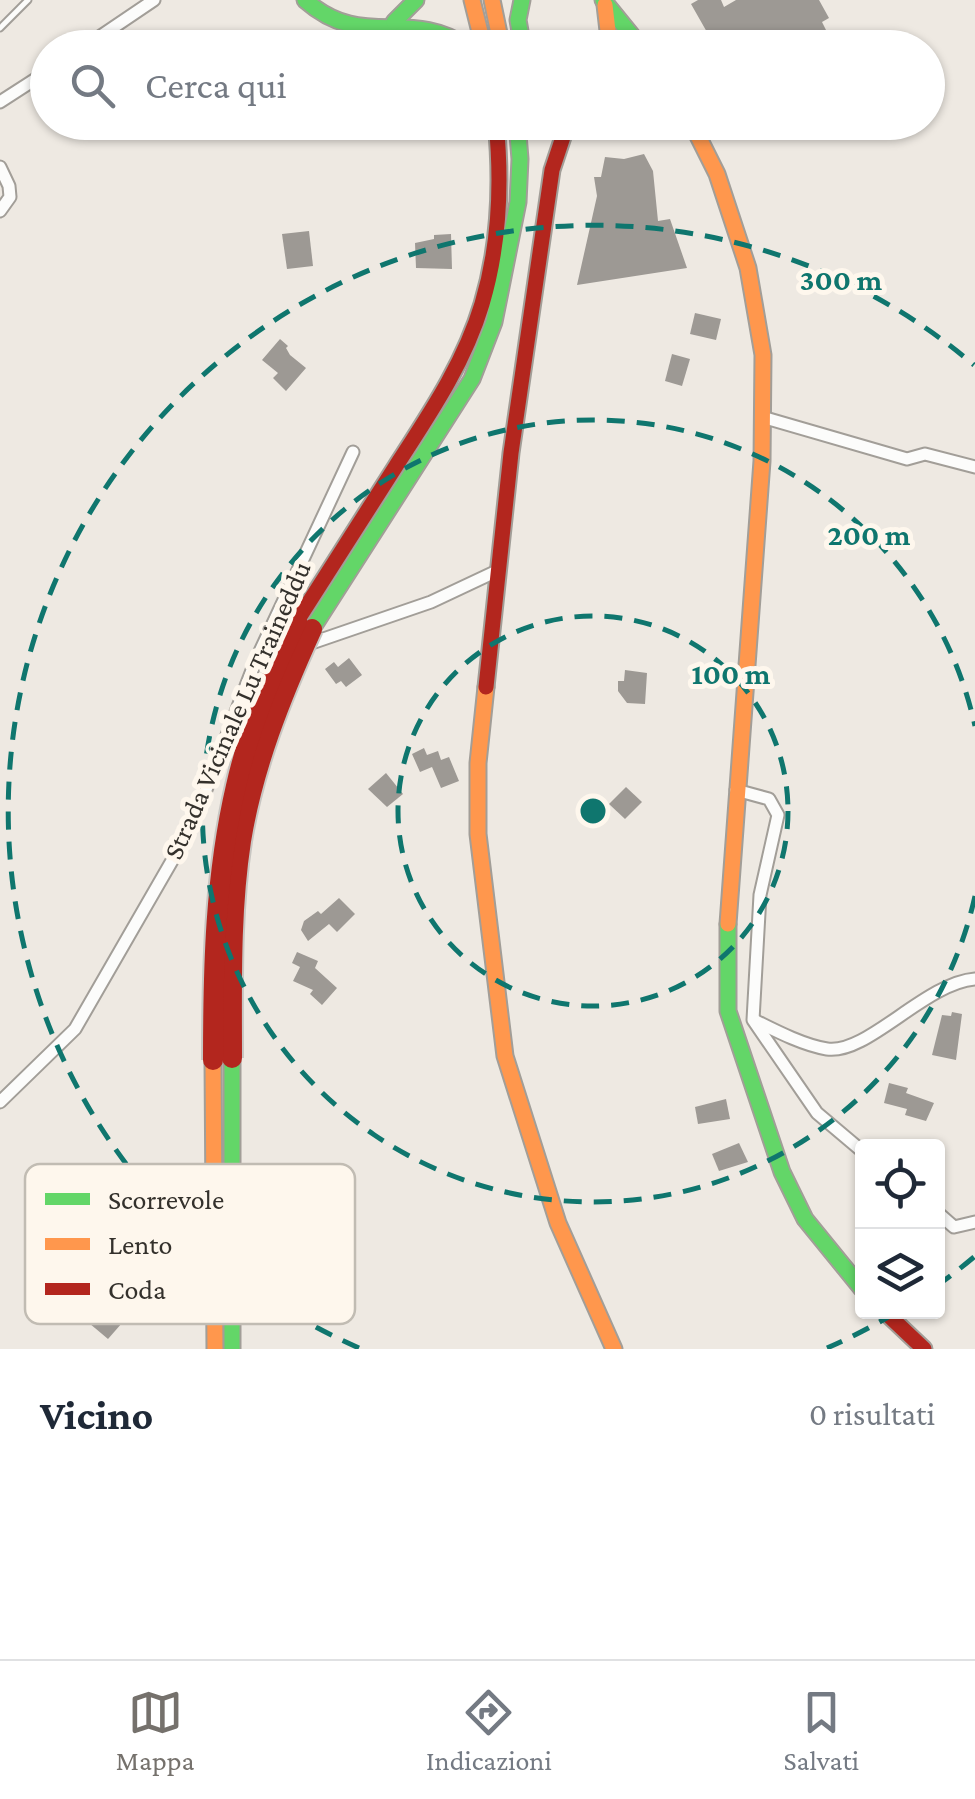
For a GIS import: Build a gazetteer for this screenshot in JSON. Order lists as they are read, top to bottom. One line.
{"streets":{"street":["Strada Vicinale Lu Traineddu"]},"legend":["Scorrevole","Lento","Coda"],"page":{"search":"Cerca qui","heading":["Vicino","0 risultati"],"nav":["Mappa","Indicazioni","Salvati"]},"rings":["300 m","200 m","100 m"]}
